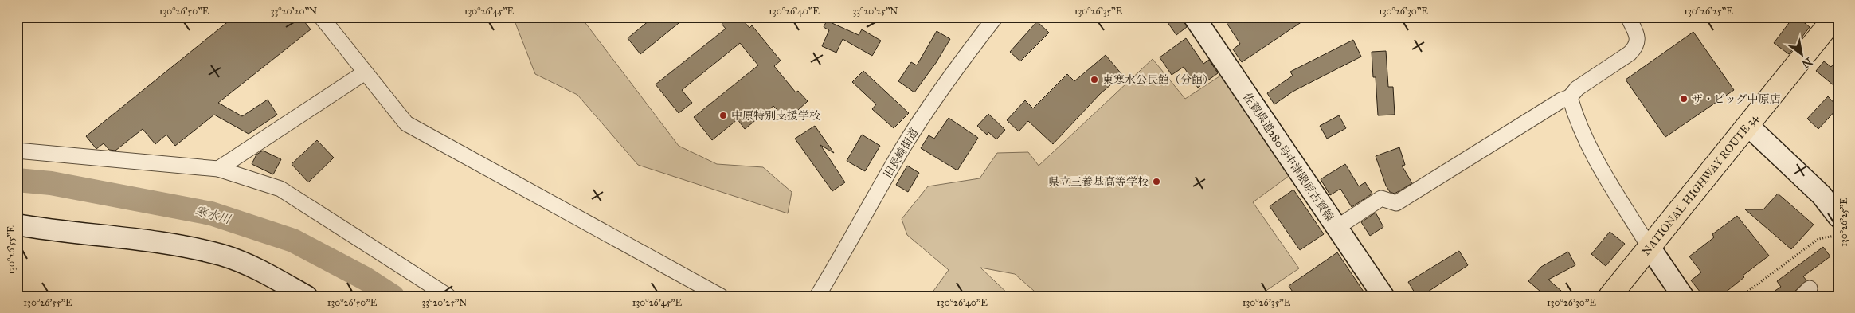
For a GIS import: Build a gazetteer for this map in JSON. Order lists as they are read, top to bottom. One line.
{"streets":{"highway":["NATIONAL HIGHWAY ROUTE 34"],"street":["旧長崎街道","佐賀県道280号中津隈原古賀線"]},"water":["寒水川"],"places":["東寒水公民館（分館）","ザ・ビッグ中原店","中原特別支援学校","県立三養基高等学校"],"north":"bottom right","coordinates":["130°26'50\"E","33°20'20\"N","130°26'45\"E","130°26'40\"E","33°20'25\"N","130°26'35\"E","130°26'30\"E","130°26'25\"E","130°26'55\"E"]}
